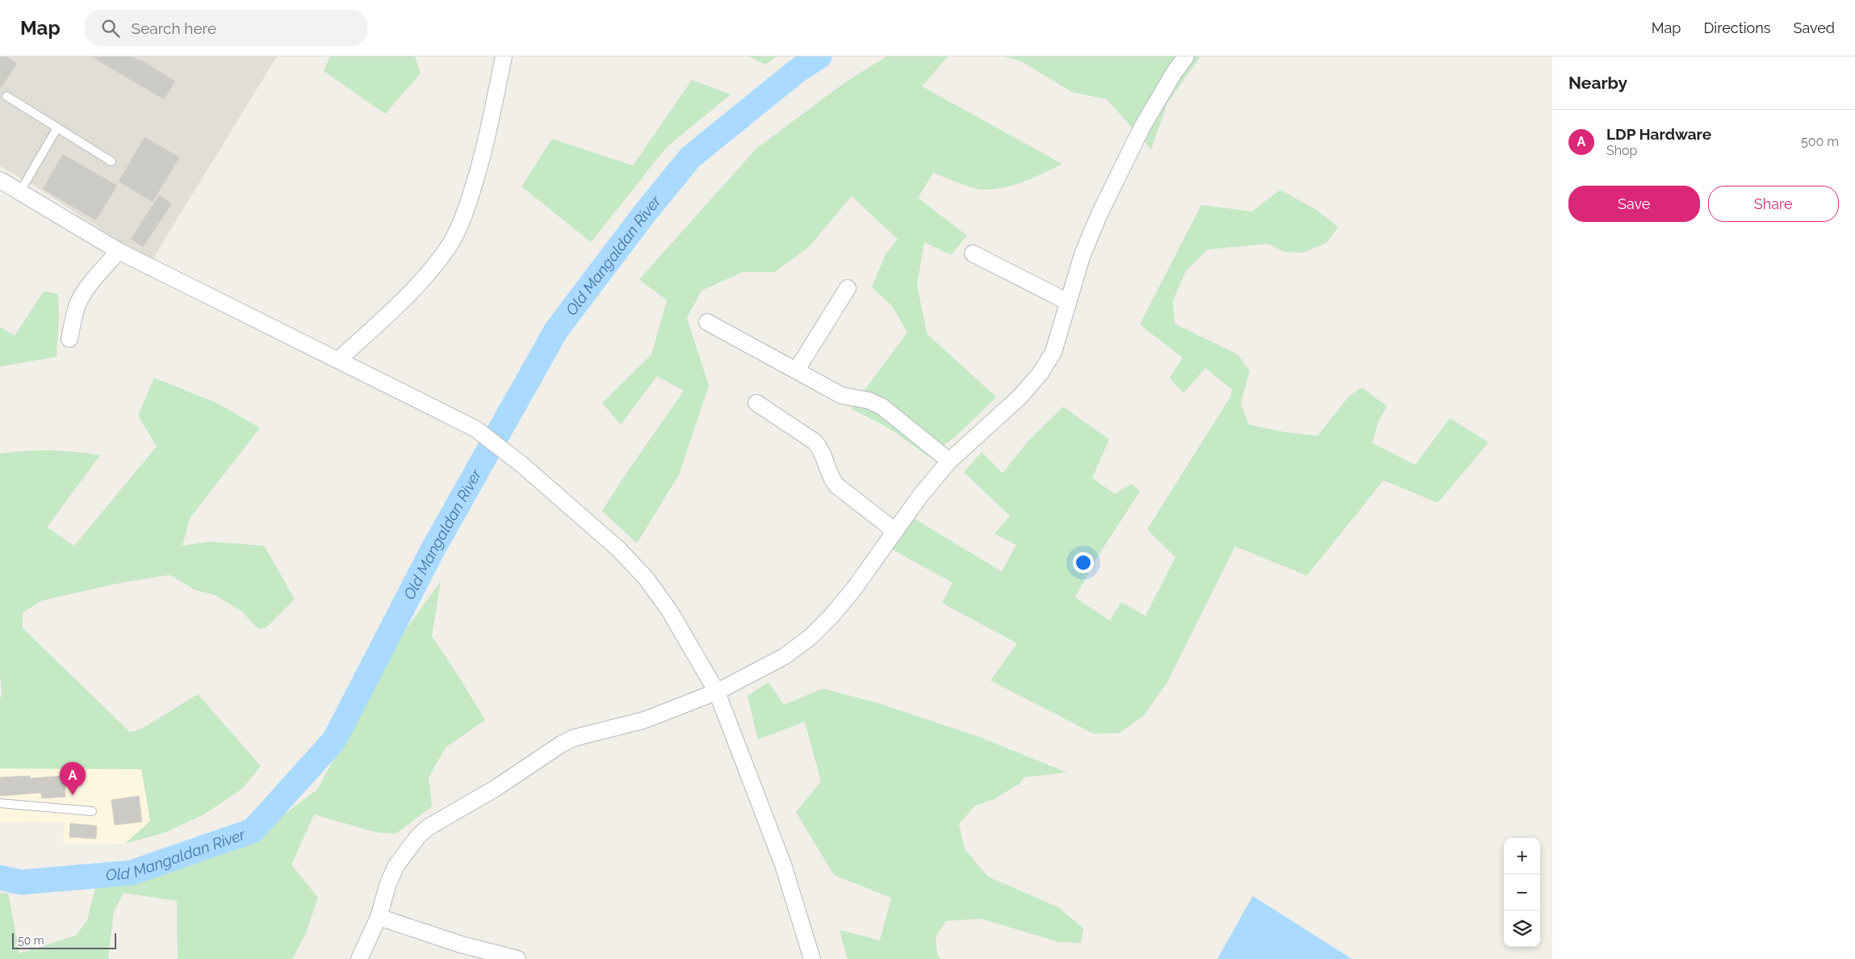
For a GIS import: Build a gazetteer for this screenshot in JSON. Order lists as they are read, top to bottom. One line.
{"water":["Old Mangaldan River"],"scale_bar":"50 m","page":{"header":"Map","search":"Search here","nav":["Map","Directions","Saved"],"heading":"Nearby","list":[{"mark":"A","name":"LDP Hardware","note":"Shop","value":"500 m"}],"buttons":["Save","Share"],"pins":"A","map_buttons":["+","−"],"scale":"50 m"}}
